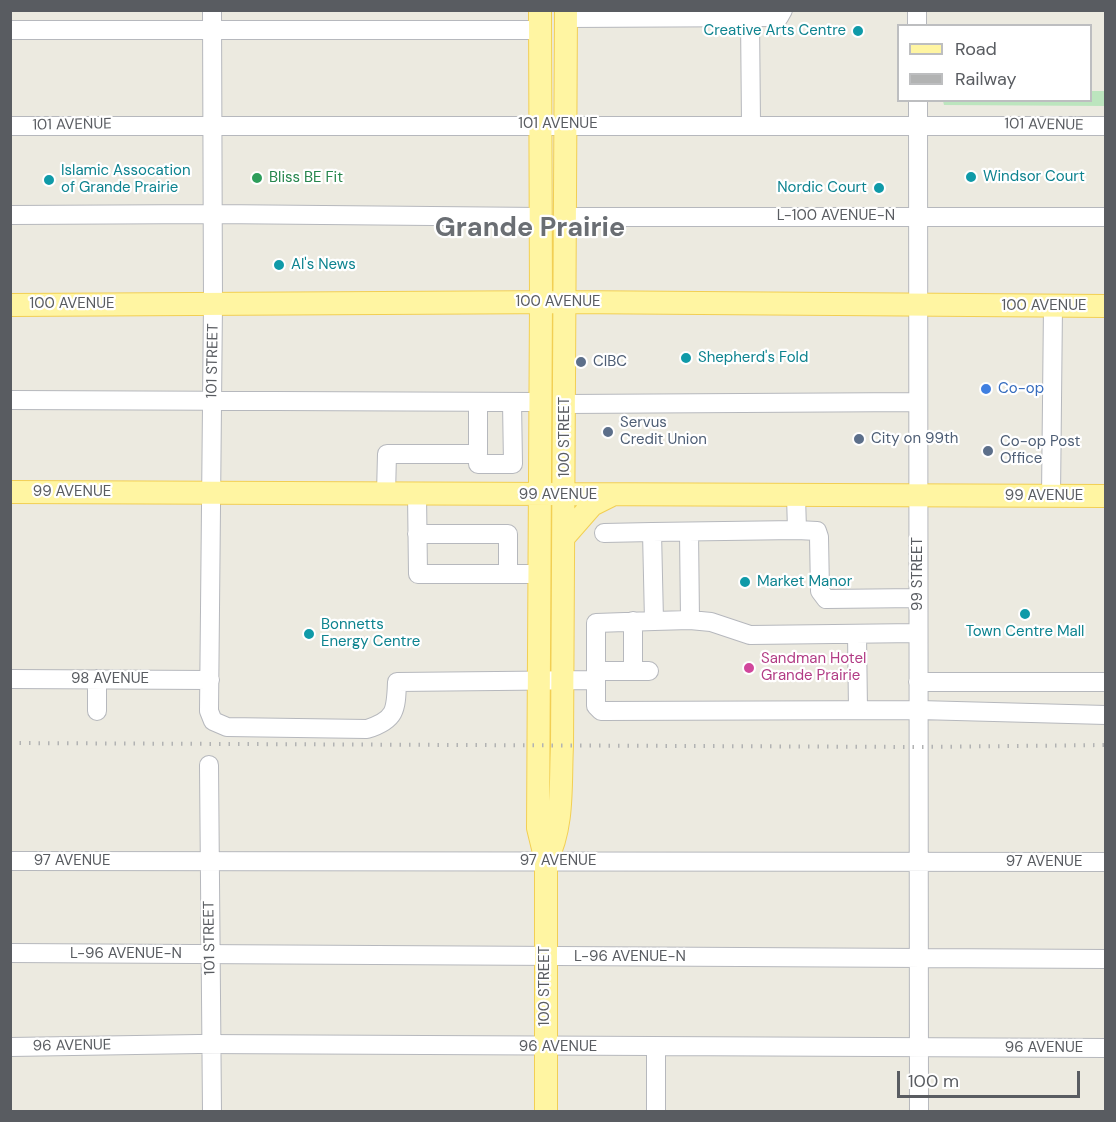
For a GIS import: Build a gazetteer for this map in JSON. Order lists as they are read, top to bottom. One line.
{"streets":{"main road":["100 AVENUE","100 STREET","99 AVENUE"],"street":["101 AVENUE","L-100 AVENUE-N","101 STREET","99 STREET","98 AVENUE","97 AVENUE","L-96 AVENUE-N","96 AVENUE"]},"crossings":[["101 AVENUE","101 STREET"],["101 AVENUE","100 STREET"],["101 AVENUE","99 STREET"],["L-100 AVENUE-N","100 STREET"],["L-100 AVENUE-N","99 STREET"],["100 AVENUE","101 STREET"],["100 AVENUE","100 STREET"],["100 AVENUE","99 STREET"],["101 STREET","100 STREET"],["101 STREET","99 AVENUE"],["101 STREET","98 AVENUE"],["101 STREET","97 AVENUE"],["101 STREET","L-96 AVENUE-N"],["101 STREET","96 AVENUE"],["100 STREET","99 AVENUE"],["100 STREET","97 AVENUE"],["100 STREET","L-96 AVENUE-N"],["100 STREET","96 AVENUE"],["99 AVENUE","99 STREET"],["99 STREET","97 AVENUE"],["99 STREET","L-96 AVENUE-N"],["99 STREET","96 AVENUE"]],"districts":["Grande Prairie"],"places":["Creative Arts Centre","Windsor Court","Bliss BE Fit","Islamic Assocation of Grande Prairie","Nordic Court","Al's News","Shepherd's Fold","CIBC","Co-op","Servus Credit Union","City on 99th","Co-op Post Office","Market Manor","Town Centre Mall","Bonnetts Energy Centre","Sandman Hotel Grande Prairie"],"legend":["Road","Railway"],"scale_bar":"100 m"}
